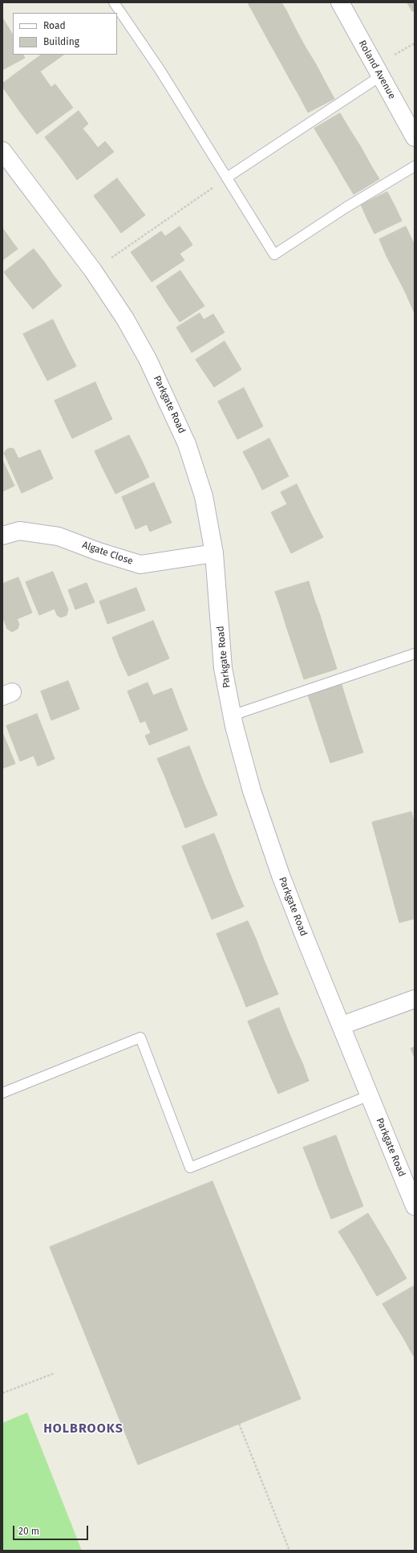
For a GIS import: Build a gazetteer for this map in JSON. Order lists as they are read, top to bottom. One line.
{"streets":{"street":["Roland Avenue","Parkgate Road","Algate Close"]},"crossings":[["Parkgate Road","Algate Close"]],"districts":["HOLBROOKS"],"legend":["Road","Building"],"scale_bar":"20 m"}
